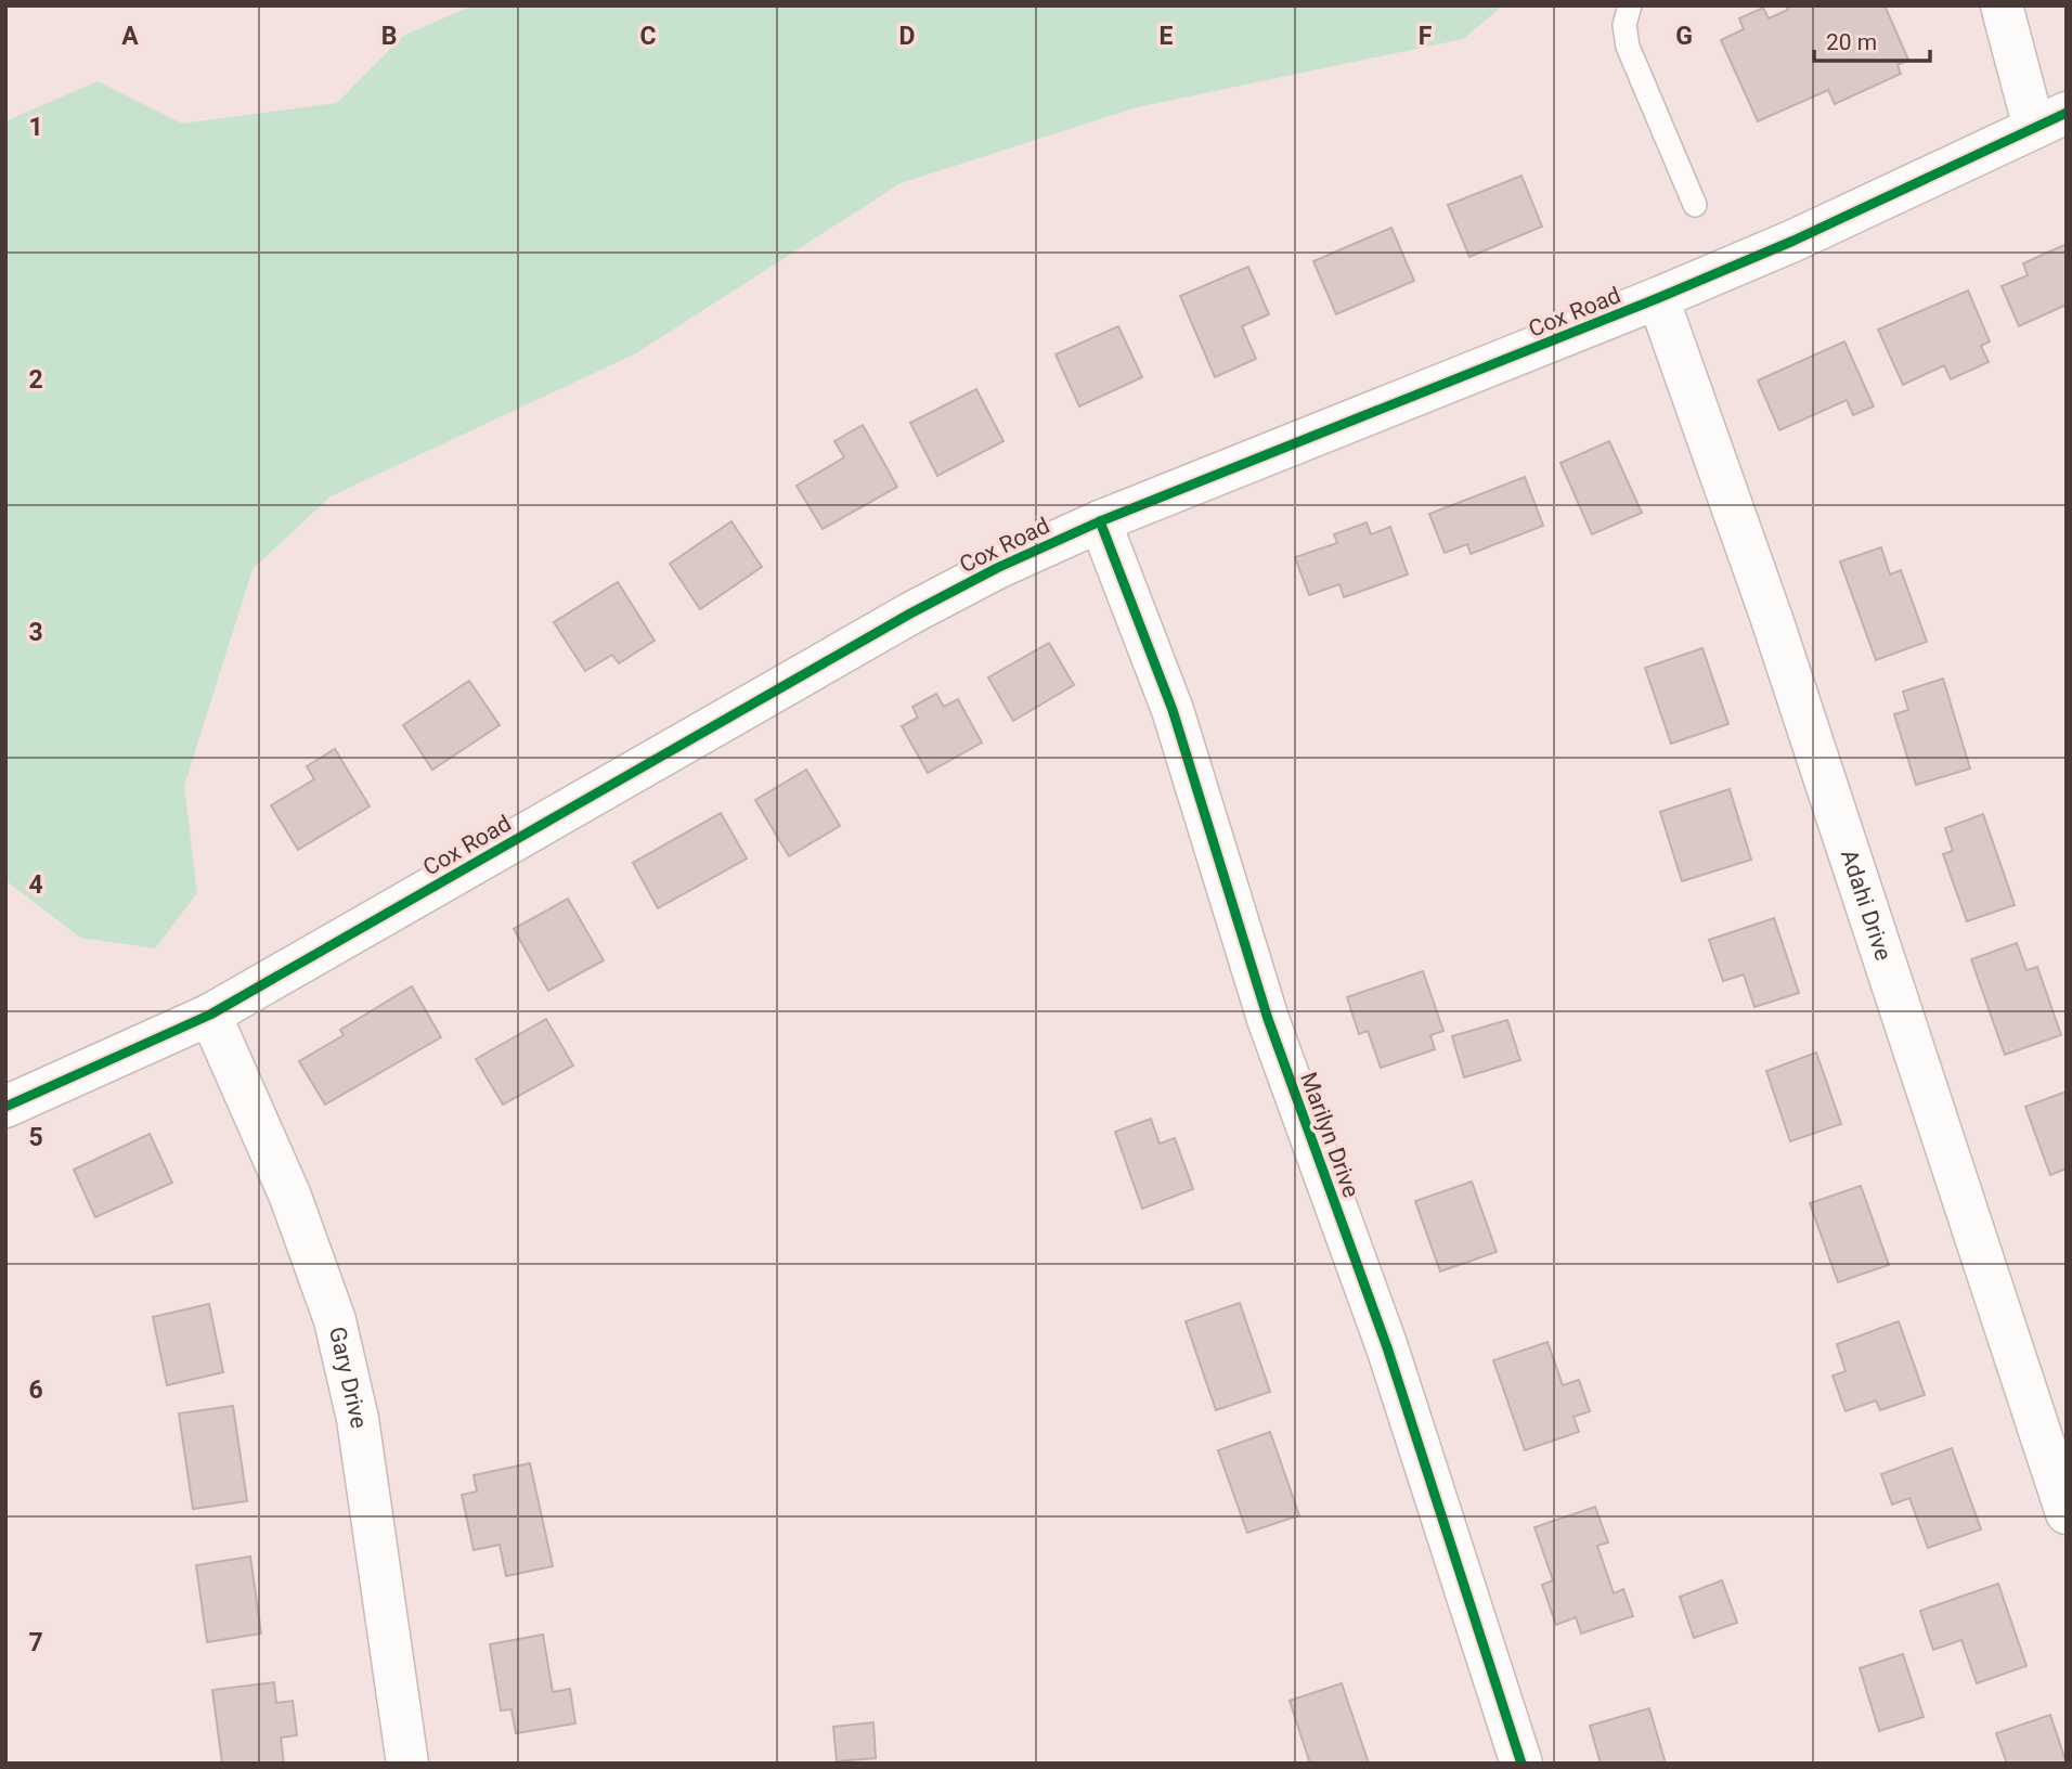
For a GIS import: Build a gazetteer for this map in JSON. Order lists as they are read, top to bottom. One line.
{"streets":{"street":["Cox Road","Adahi Drive","Marilyn Drive","Gary Drive"]},"crossings":[["Cox Road","Adahi Drive"],["Cox Road","Marilyn Drive"],["Cox Road","Gary Drive"]],"scale_bar":"20 m","grid":{"columns":["A","B","C","D","E","F","G"],"rows":["1","2","3","4","5","6","7"]}}
